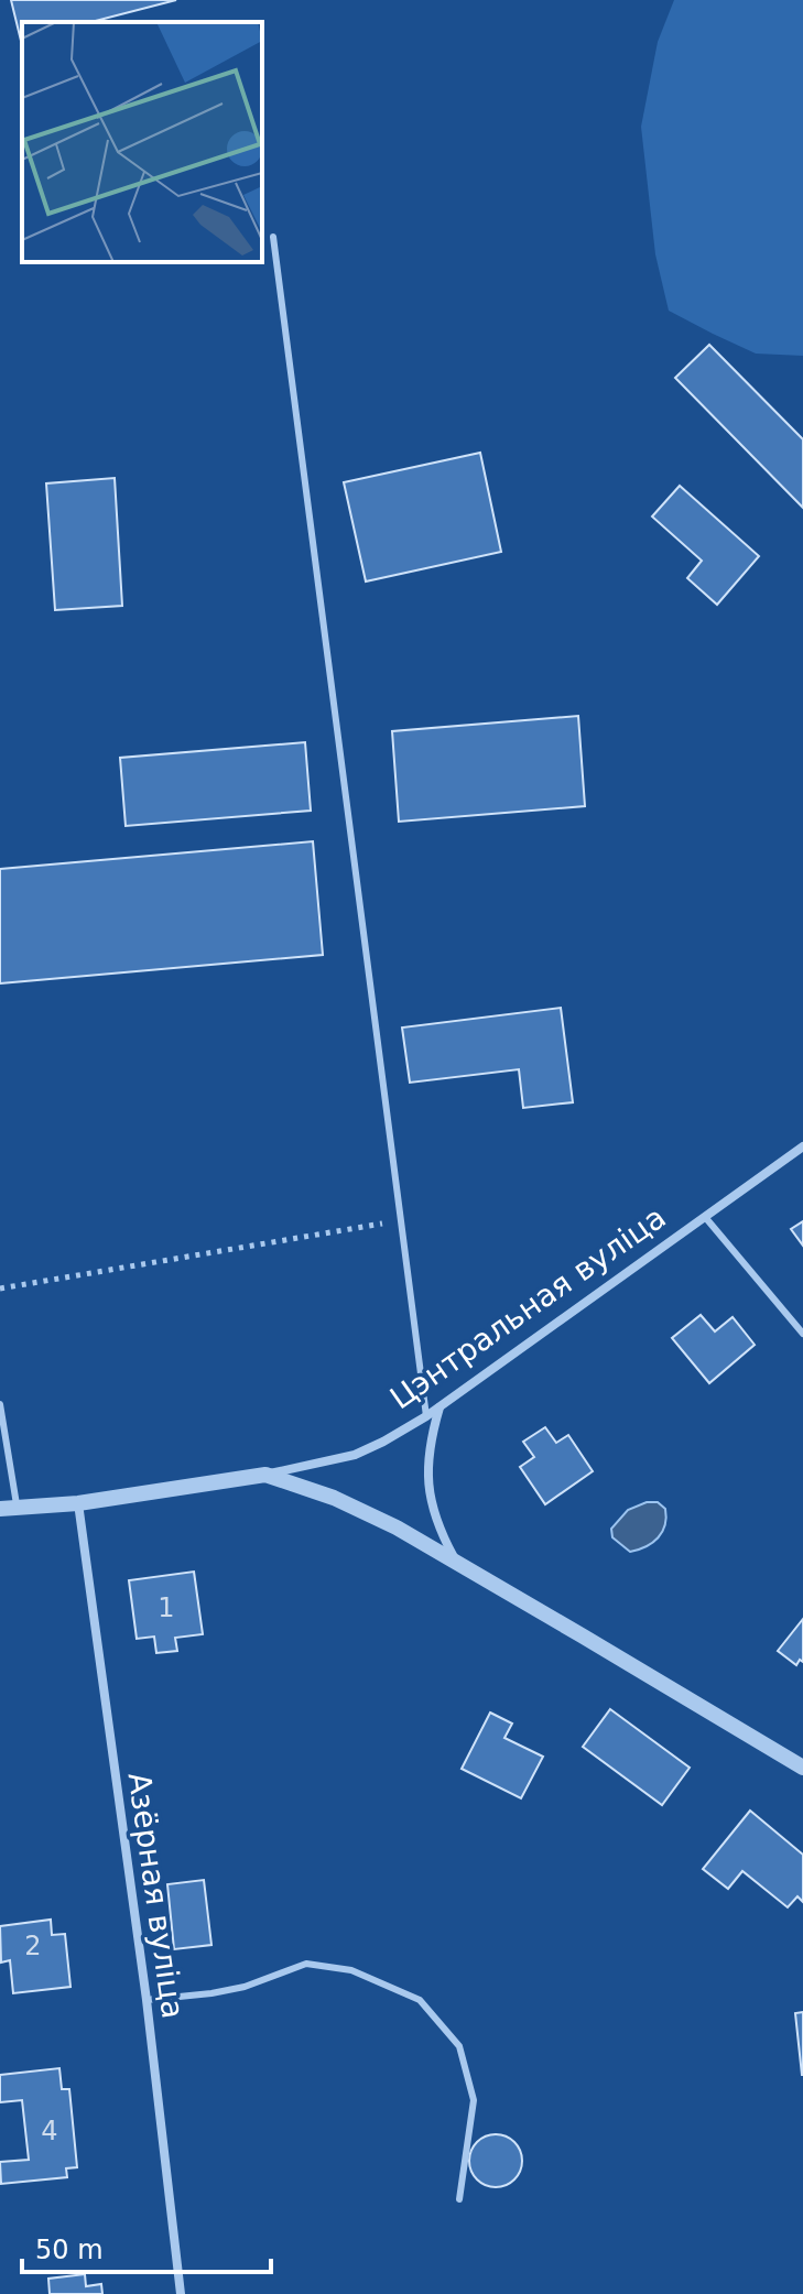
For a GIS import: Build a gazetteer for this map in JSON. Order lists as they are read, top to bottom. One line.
{"streets":{"street":["Цэнтральная вуліца","Азёрная вуліца"]},"crossings":[["Цэнтральная вуліца","Азёрная вуліца"]],"house_numbers":["1","2","4"],"scale_bar":"50 m"}
